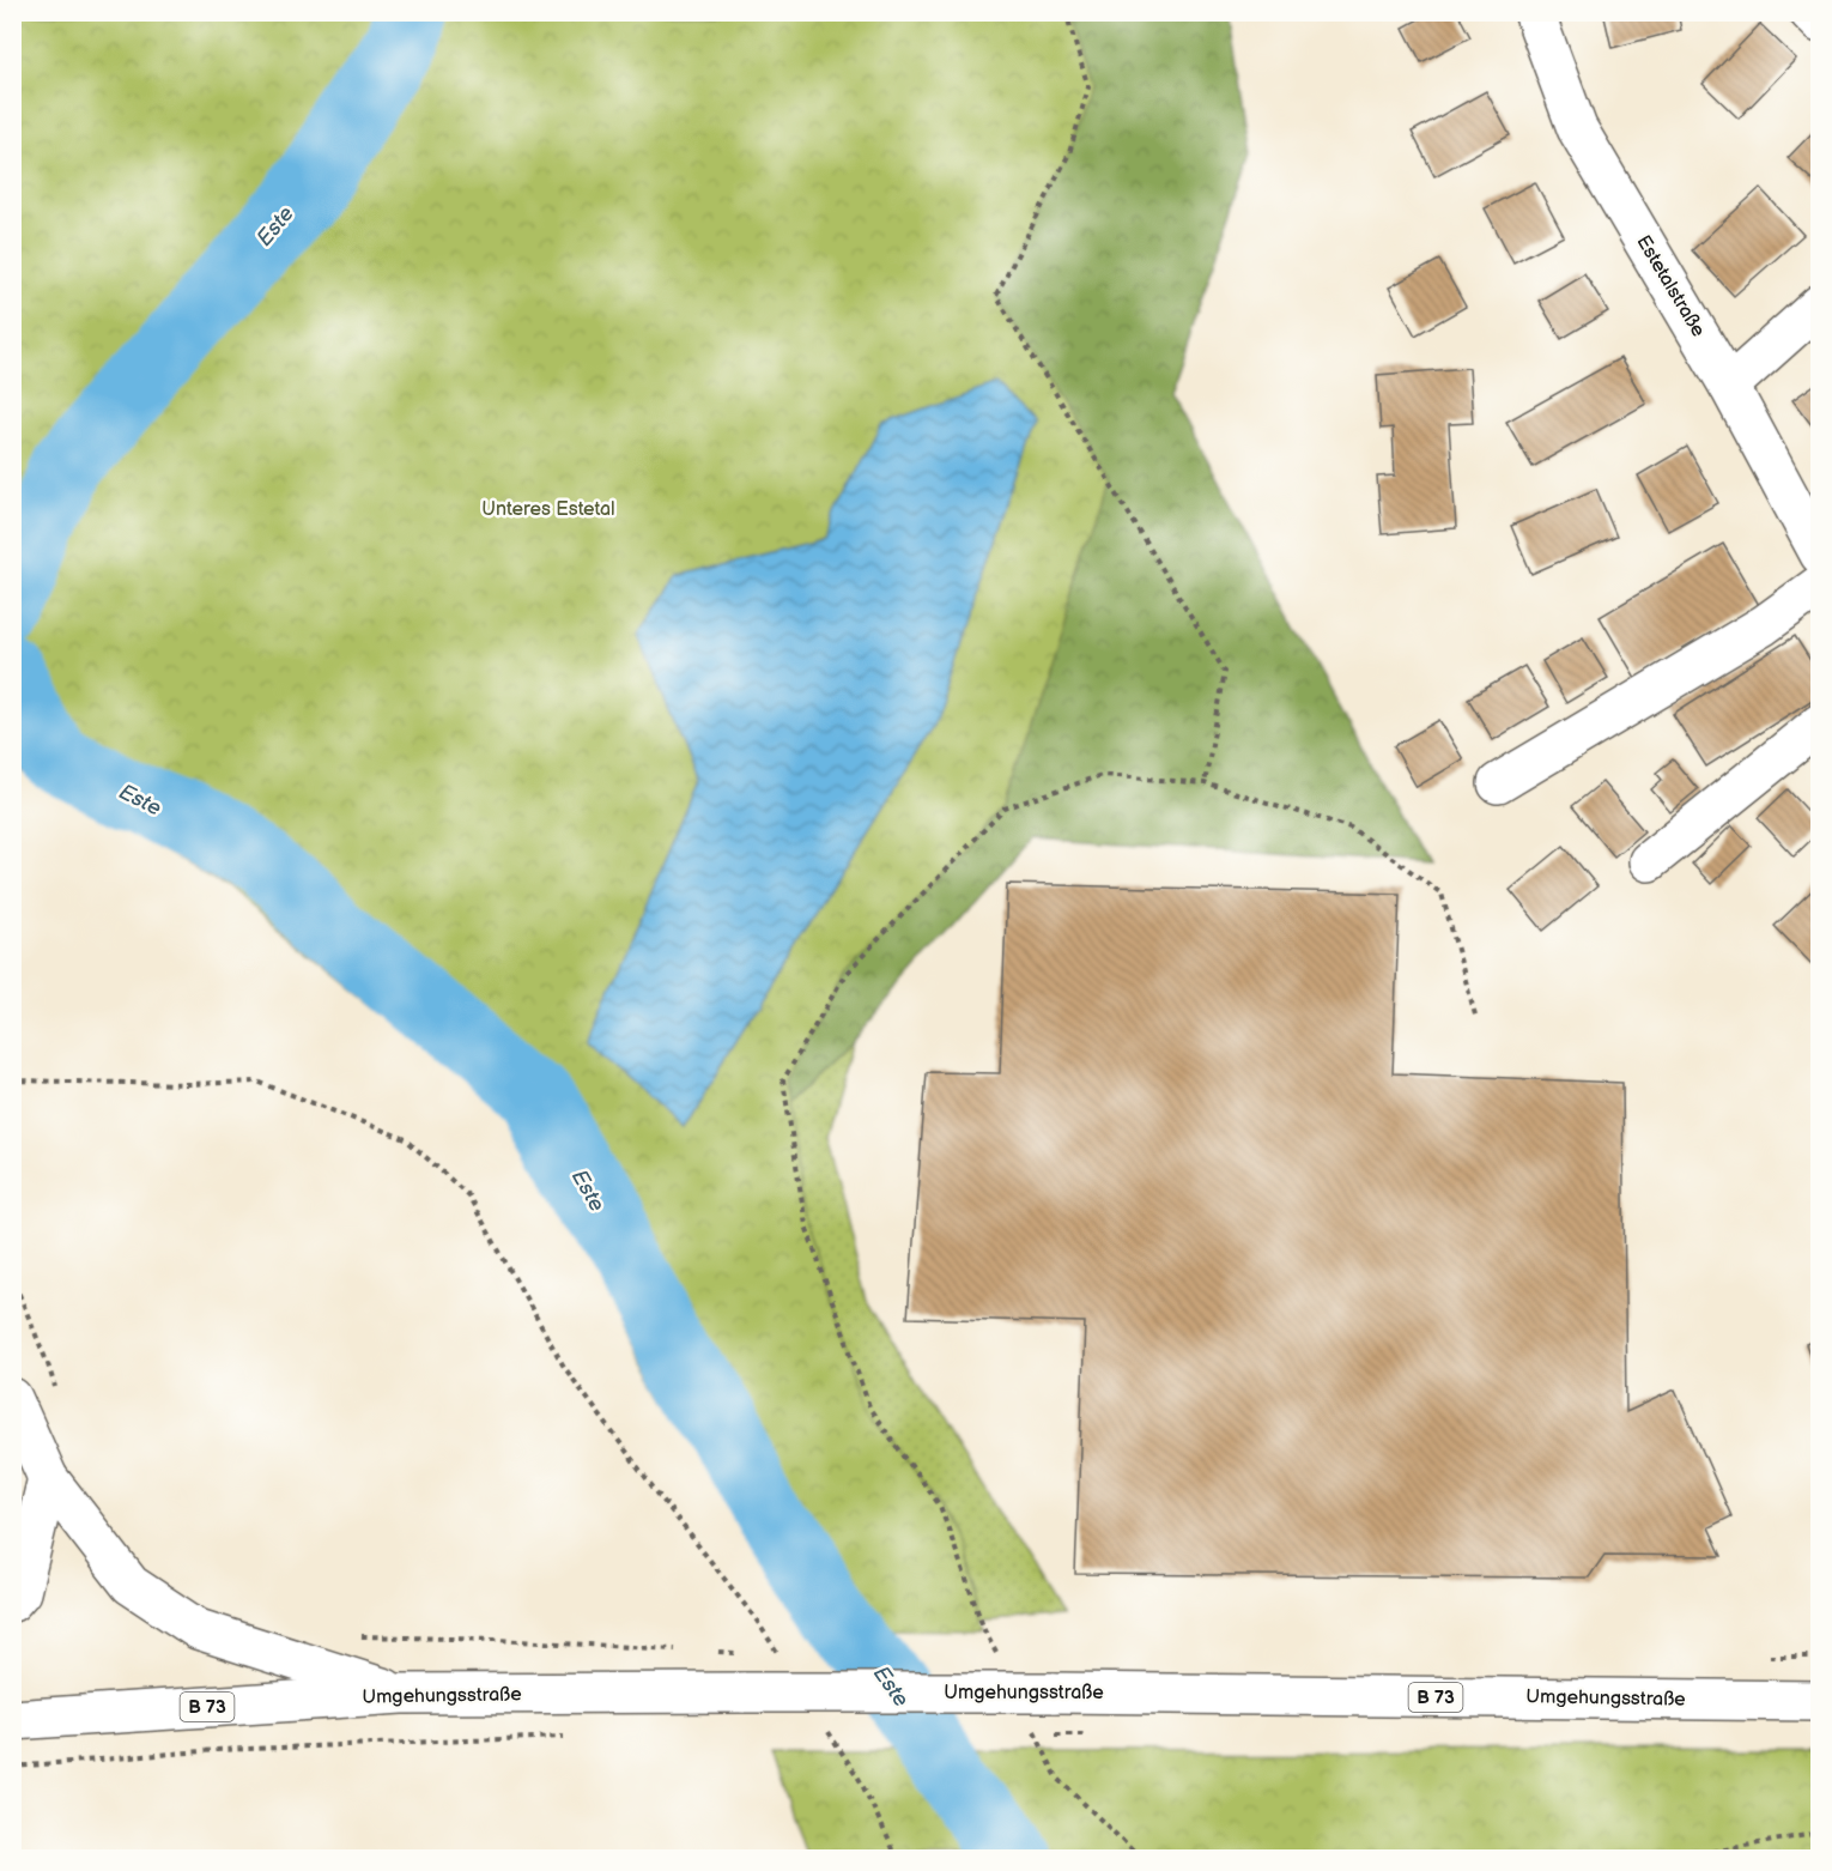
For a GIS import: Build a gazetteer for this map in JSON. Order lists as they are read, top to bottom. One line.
{"streets":{"main road":["Estetalstraße","Umgehungsstraße","B 73"]},"water":["Este"],"parks":["Unteres Estetal"]}
